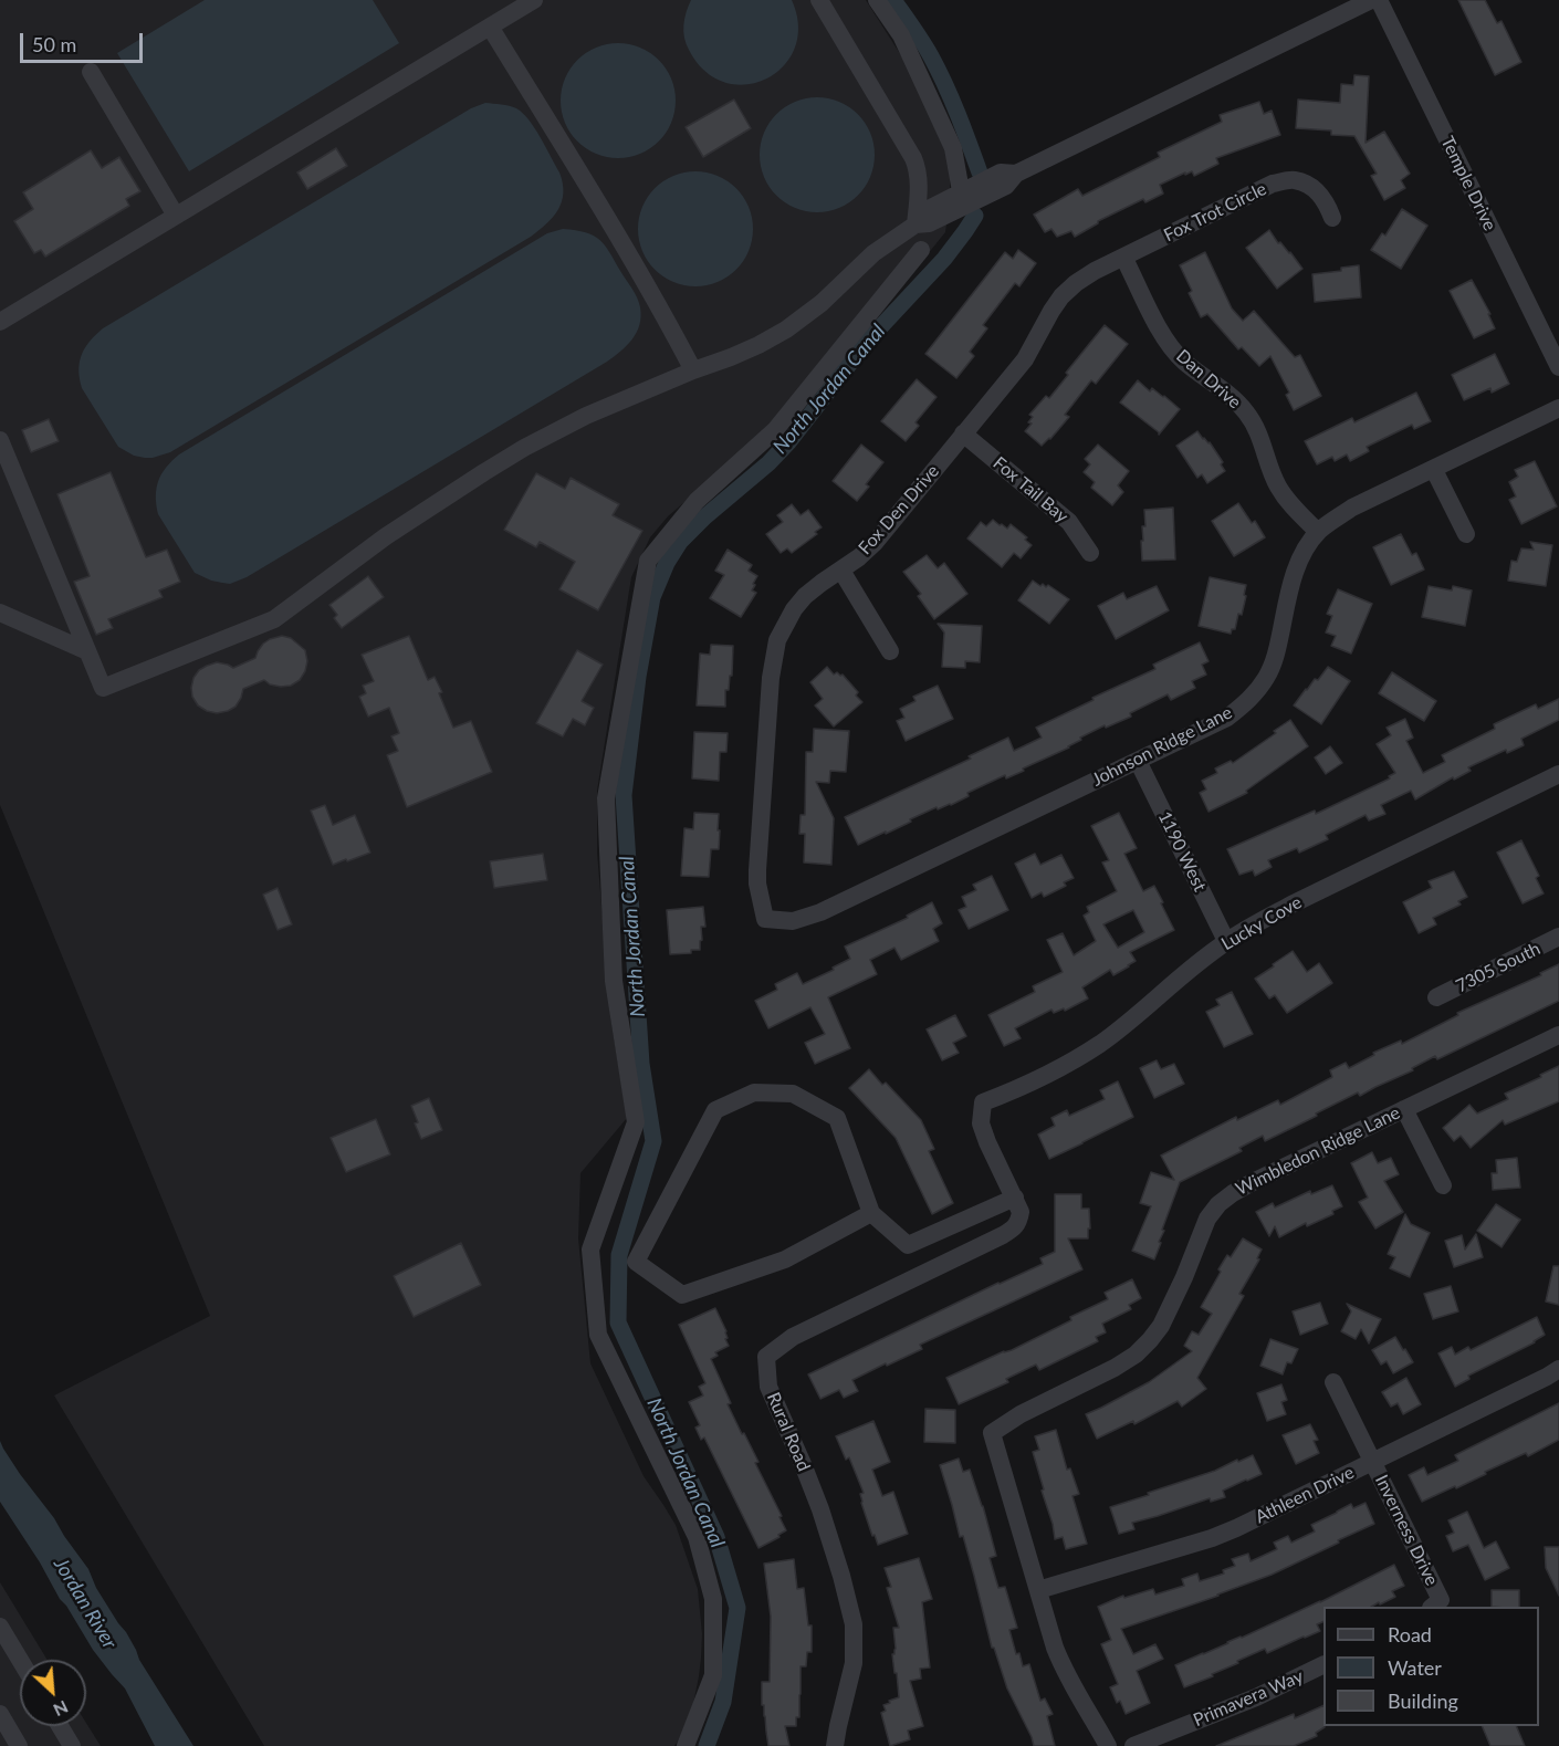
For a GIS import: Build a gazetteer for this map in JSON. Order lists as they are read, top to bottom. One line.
{"streets":{"street":["Temple Drive","Fox Trot Circle","Dan Drive","Fox Tail Bay","Fox Den Drive","Johnson Ridge Lane","1190 West","Lucky Cove","7305 South","Wimbledon Ridge Lane","Rural Road","Athleen Drive","Inverness Drive","Primavera Way"]},"crossings":[["Fox Trot Circle","Dan Drive"],["Fox Trot Circle","Fox Den Drive"],["Dan Drive","Fox Den Drive"],["Dan Drive","Johnson Ridge Lane"],["Fox Tail Bay","Fox Den Drive"],["Fox Den Drive","Johnson Ridge Lane"],["Johnson Ridge Lane","1190 West"],["1190 West","Lucky Cove"],["Lucky Cove","Rural Road"],["Wimbledon Ridge Lane","Athleen Drive"],["Athleen Drive","Inverness Drive"]],"water":["North Jordan Canal","Jordan River"],"legend":["Road","Water","Building"],"scale_bar":"50 m","north":"bottom right"}
